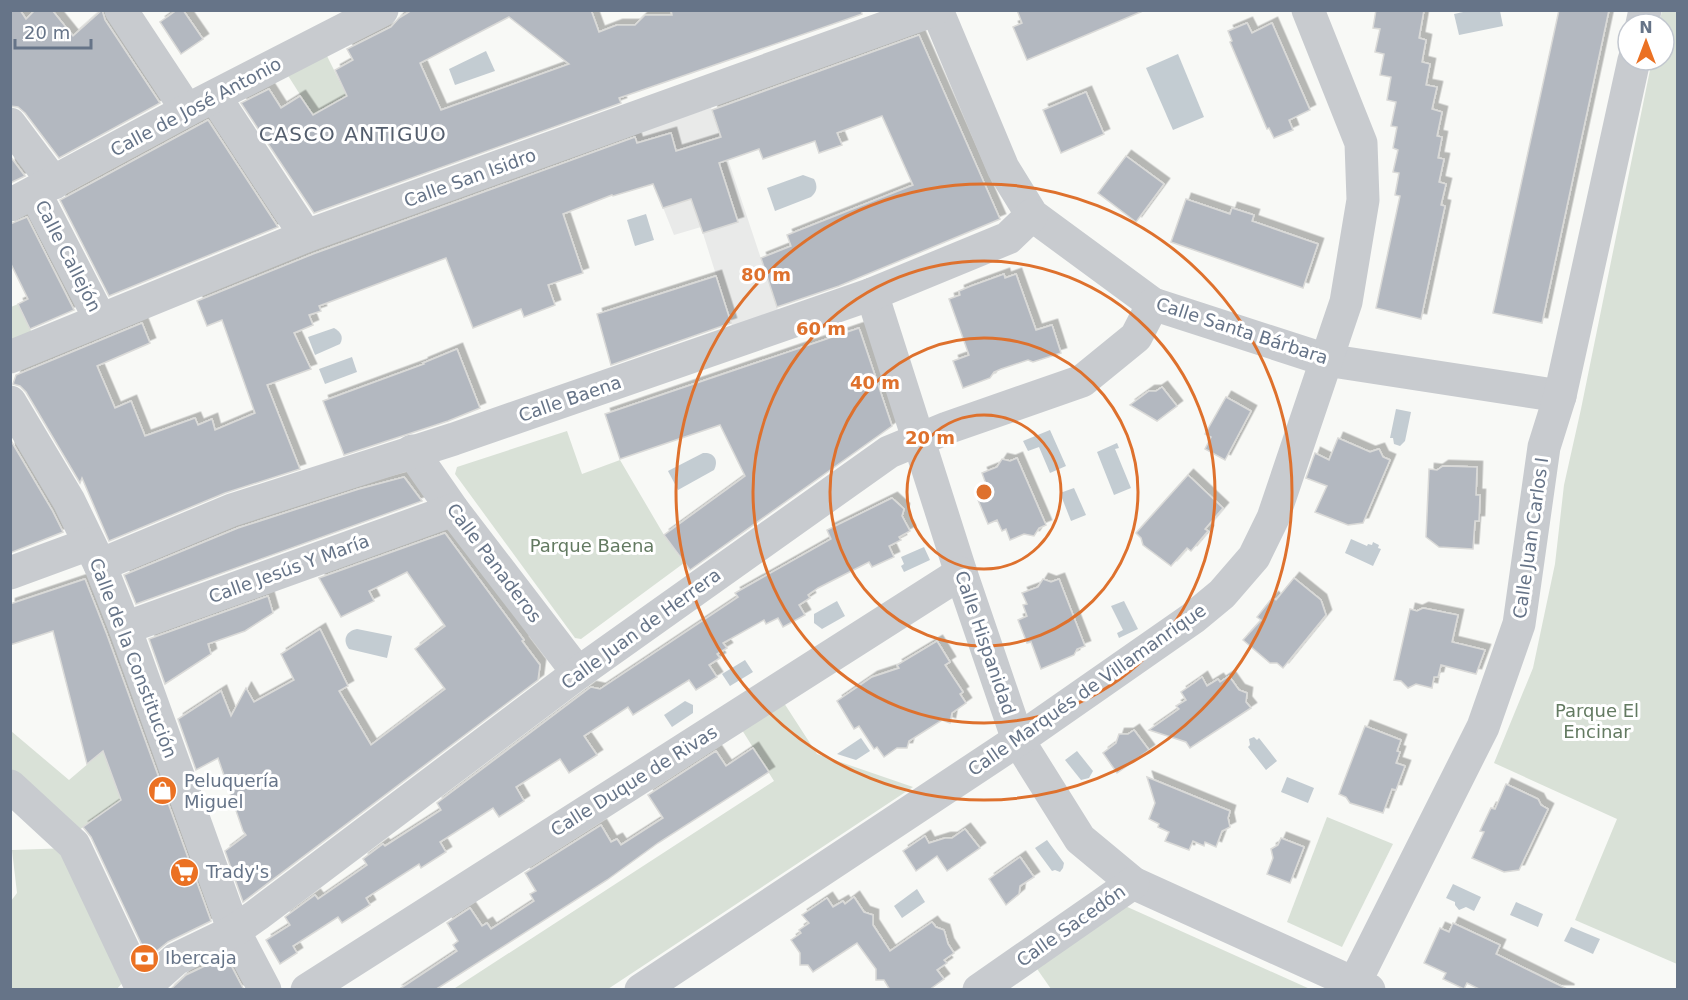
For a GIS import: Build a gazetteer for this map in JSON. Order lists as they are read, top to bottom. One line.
{"streets":{"street":["Calle de José Antonio","Calle San Isidro","Calle Callejón","Calle Santa Bárbara","Calle Baena","Calle Juan Carlos I","Calle Panaderos","Calle Jesús Y María","Calle Juan de Herrera","Calle Hispanidad","Calle de la Constitución","Calle Marqués de Villamanrique","Calle Duque de Rivas","Calle Sacedón"]},"crossings":[["Calle de José Antonio","Calle Callejón"],["Calle San Isidro","Calle Callejón"],["Calle San Isidro","Calle Santa Bárbara"],["Calle Santa Bárbara","Calle Baena"],["Calle Santa Bárbara","Calle Juan Carlos I"],["Calle Santa Bárbara","Calle Juan de Herrera"],["Calle Santa Bárbara","Calle Marqués de Villamanrique"],["Calle Baena","Calle Panaderos"],["Calle Baena","Calle Hispanidad"],["Calle Baena","Calle de la Constitución"],["Calle Juan Carlos I","Calle Hispanidad"],["Calle Panaderos","Calle Jesús Y María"],["Calle Panaderos","Calle Juan de Herrera"],["Calle Jesús Y María","Calle de la Constitución"],["Calle Juan de Herrera","Calle Hispanidad"],["Calle Juan de Herrera","Calle de la Constitución"],["Calle Hispanidad","Calle Marqués de Villamanrique"],["Calle Hispanidad","Calle Duque de Rivas"],["Calle Hispanidad","Calle Sacedón"]],"districts":["CASCO ANTIGUO"],"parks":["Parque Baena","Parque El Encinar"],"places":{"shop":["Peluquería Miguel"],"supermarket":["Trady's"],"bank":["Ibercaja"]},"scale_bar":"20 m","north":"top","rings":["80 m","60 m","40 m","20 m"]}
